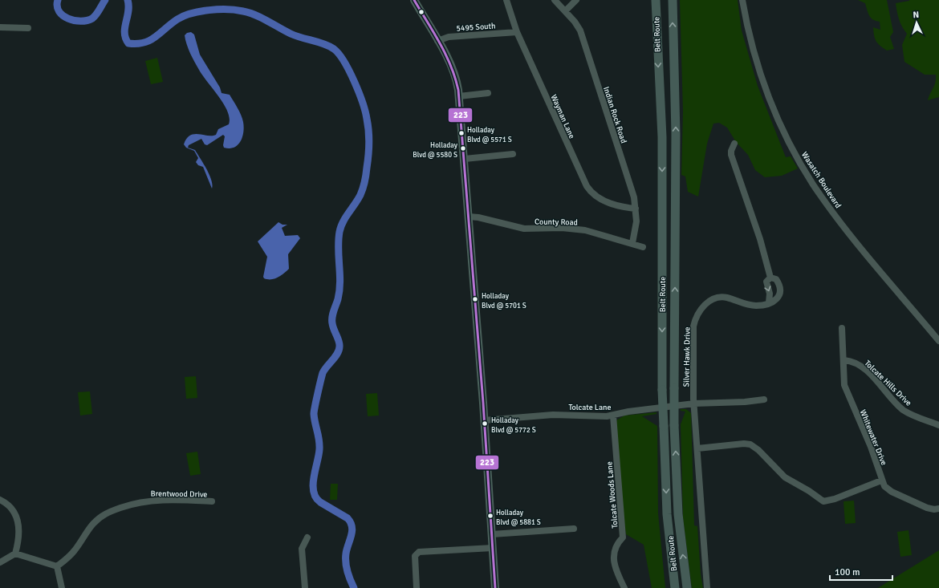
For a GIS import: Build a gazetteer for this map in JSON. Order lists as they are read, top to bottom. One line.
{"streets":{"highway":["Belt Route"],"street":["5495 South","Indian Rock Road","Wayman Lane","Wasatch Boulevard","County Road","Silver Hawk Drive","Tolcate Hills Drive","Tolcate Lane","Whitewater Drive","Brentwood Drive","Tolcate Woods Lane"]},"crossings":[["5495 South","Wayman Lane"],["Indian Rock Road","Wayman Lane"],["Indian Rock Road","County Road"],["Silver Hawk Drive","Tolcate Lane"],["Tolcate Hills Drive","Whitewater Drive"],["Tolcate Lane","Tolcate Woods Lane"]],"places":["Holladay Blvd @ 5571 S","Holladay Blvd @ 5580 S","Holladay Blvd @ 5701 S","Holladay Blvd @ 5772 S","Holladay Blvd @ 5881 S"],"lines":["transit line 223"],"scale_bar":"100 m","north":"top"}
